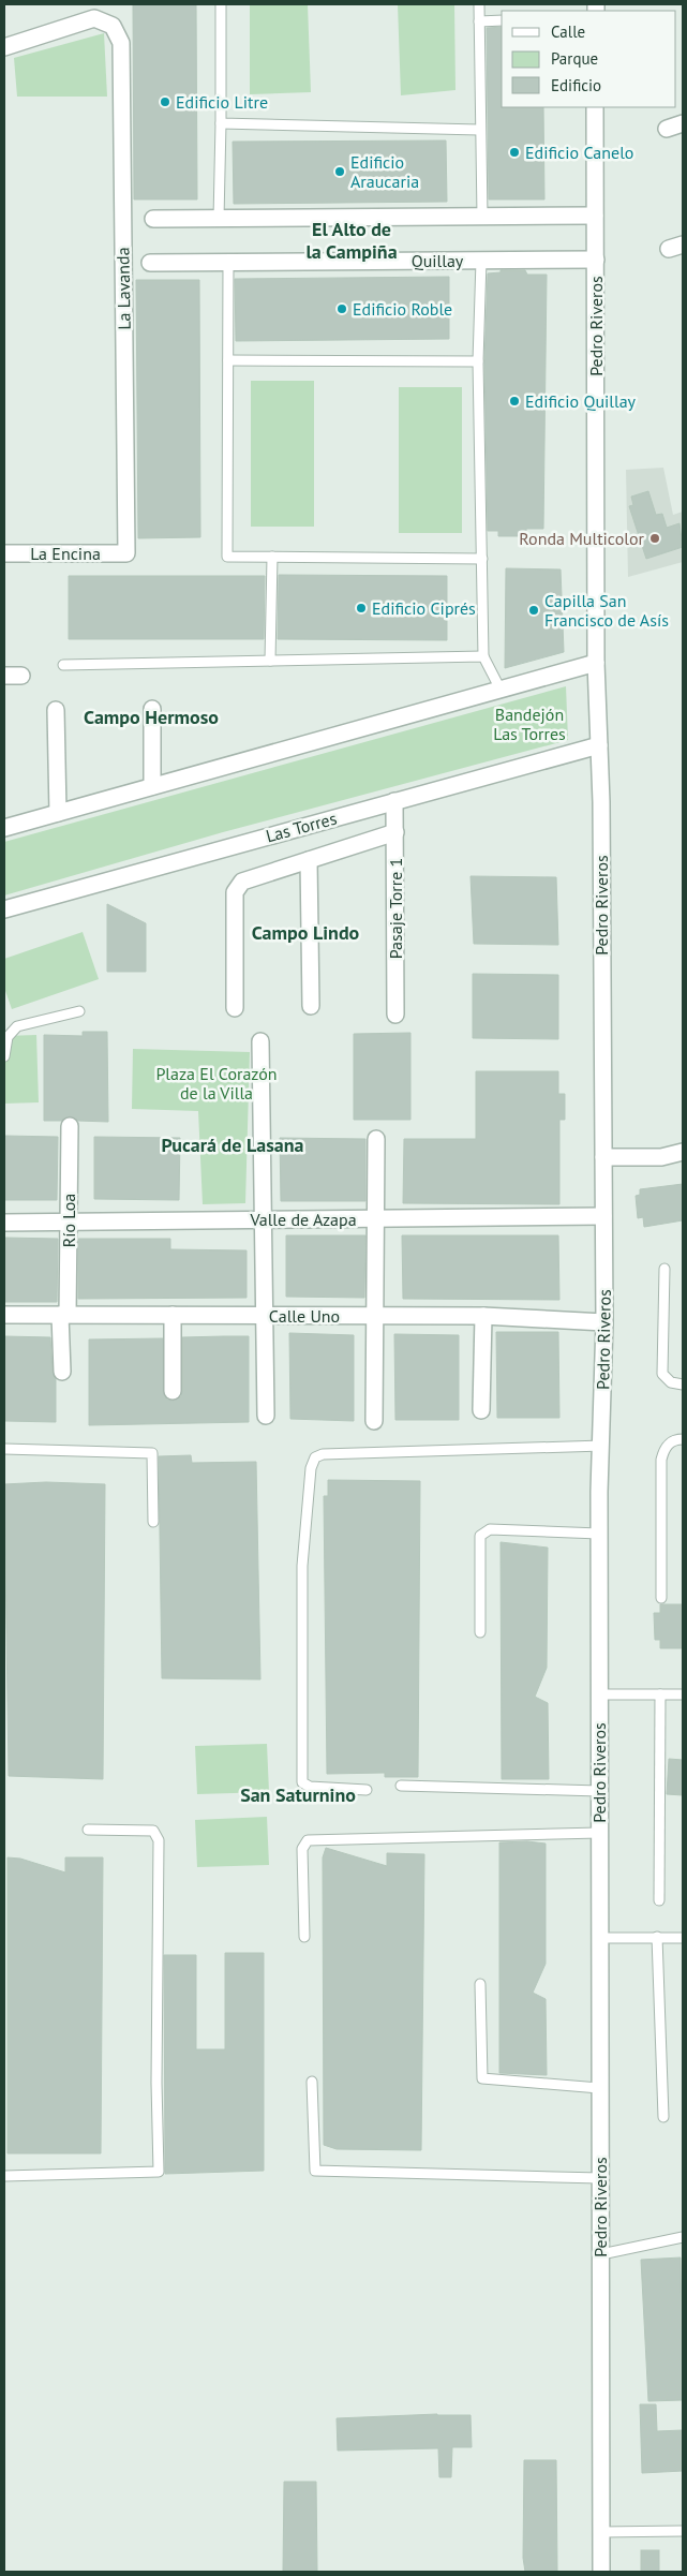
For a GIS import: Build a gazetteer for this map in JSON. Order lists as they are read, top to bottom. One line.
{"streets":{"street":["Quillay","La Lavanda","Pedro Riveros","La Encina","Las Torres","Pasaje Torre 1","Valle de Azapa","Río Loa","Calle Uno"]},"crossings":[["Quillay","Pedro Riveros"],["La Lavanda","La Encina"],["Pedro Riveros","Las Torres"],["Pedro Riveros","Valle de Azapa"],["Pedro Riveros","Calle Uno"],["Las Torres","Pasaje Torre 1"],["Valle de Azapa","Río Loa"],["Río Loa","Calle Uno"]],"districts":["El Alto de la Campiña","Campo Hermoso","Campo Lindo","Pucará de Lasana","San Saturnino"],"parks":["Bandejón Las Torres","Plaza El Corazón de la Villa"],"places":["Edificio Litre","Edificio Canelo","Edificio Araucaria","Edificio Roble","Edificio Quillay","Ronda Multicolor","Edificio Ciprés","Capilla San Francisco de Asís"],"legend":["Calle","Parque","Edificio"]}
